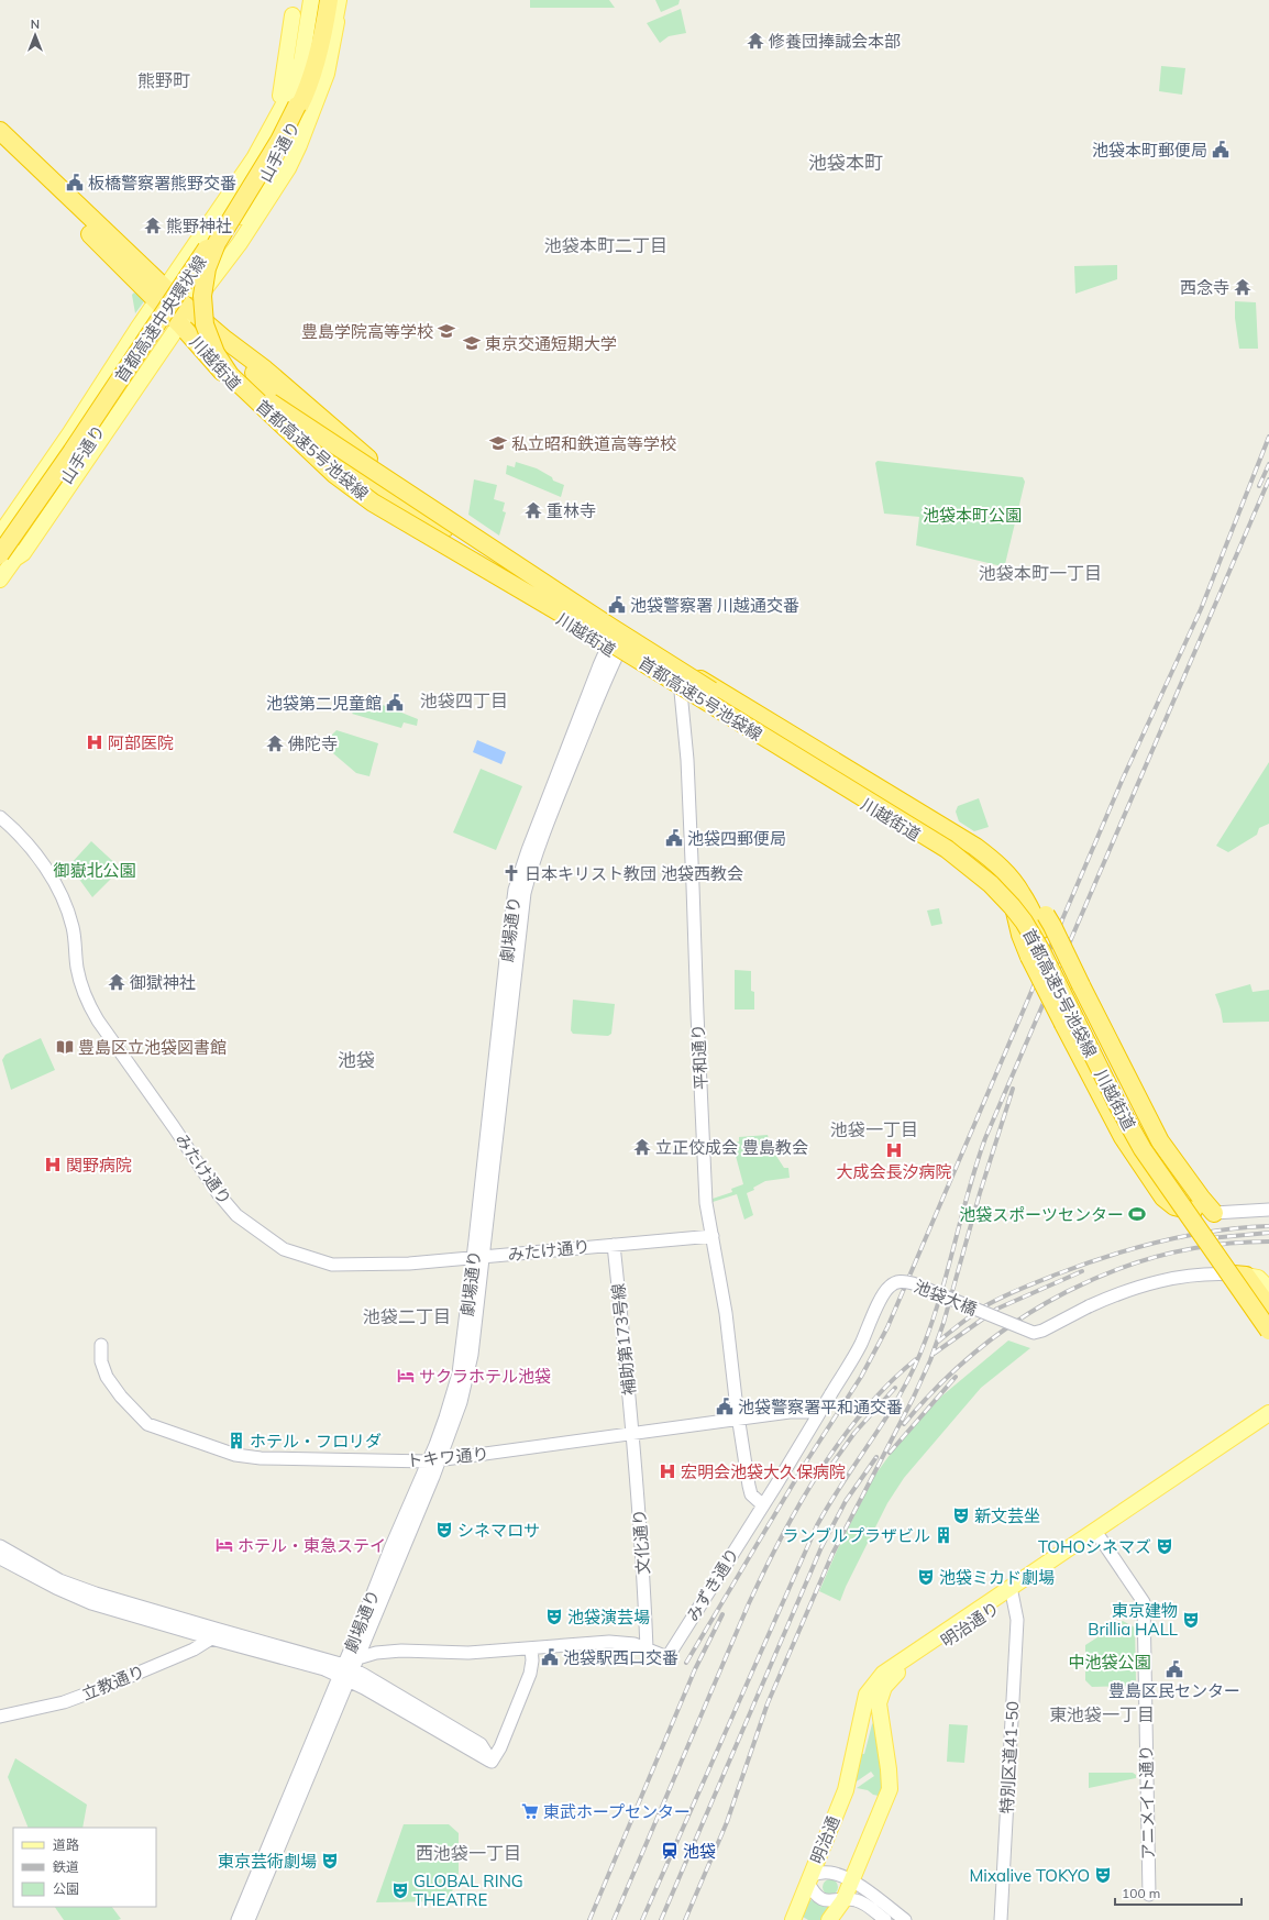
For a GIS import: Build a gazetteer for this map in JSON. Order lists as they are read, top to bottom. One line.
{"streets":{"highway":["首都高速中央環状線","川越街道","首都高速5号池袋線"],"main road":["山手通り","明治通り","明治通"],"street":["劇場通り","平和通り","みたけ通り","池袋大橋","補助第173号線","トキワ通り","文化通り","みずき通り","立教通り","特別区道41-50","アニメイト通り"]},"crossings":[["山手通り","首都高速中央環状線"],["首都高速中央環状線","首都高速5号池袋線"],["川越街道","首都高速5号池袋線"],["川越街道","劇場通り"],["川越街道","平和通り"],["首都高速5号池袋線","劇場通り"],["劇場通り","みたけ通り"],["劇場通り","トキワ通り"],["劇場通り","みずき通り"],["平和通り","みたけ通り"],["平和通り","トキワ通り"],["平和通り","みずき通り"],["みたけ通り","補助第173号線"],["池袋大橋","みずき通り"],["補助第173号線","トキワ通り"],["補助第173号線","文化通り"],["トキワ通り","文化通り"],["トキワ通り","みずき通り"],["文化通り","みずき通り"],["明治通り","特別区道41-50"],["明治通り","アニメイト通り"],["明治通り","明治通"]],"districts":["熊野町","池袋本町","池袋本町二丁目","池袋本町一丁目","池袋四丁目","池袋","池袋一丁目","池袋二丁目","東池袋一丁目","西池袋一丁目"],"parks":["池袋本町公園","御嶽北公園","中池袋公園"],"places":{"temple":["修養団捧誠会本部","熊野神社","西念寺","重林寺","佛陀寺","御獄神社","立正佼成会 豊島教会"],"public building":["池袋本町郵便局","板橋警察署熊野交番","池袋警察署 川越通交番","池袋第二児童館","池袋四郵便局","池袋警察署平和通交番","池袋駅西口交番","豊島区民センター"],"school or university":["豊島学院高等学校","東京交通短期大学","私立昭和鉄道高等学校"],"hospital":["阿部医院","大成会長汐病院","関野病院","宏明会池袋大久保病院"],"church":["日本キリスト教団 池袋西教会"],"library":["豊島区立池袋図書館"],"sports":["池袋スポーツセンター"],"hotel":["サクラホテル池袋","ホテル・東急ステイ"],"building":["ホテル・フロリダ","ランブルプラザビル"],"theatre":["新文芸坐","シネマロサ","TOHOシネマズ","池袋ミカド劇場","池袋演芸場","東京建物 Brillia HALL","東京芸術劇場","Mixalive TOKYO","GLOBAL RING THEATRE"],"supermarket":["東武ホープセンター"],"station":["池袋"]},"legend":["道路","鉄道","公園"],"scale_bar":"100 m","north":"top"}
